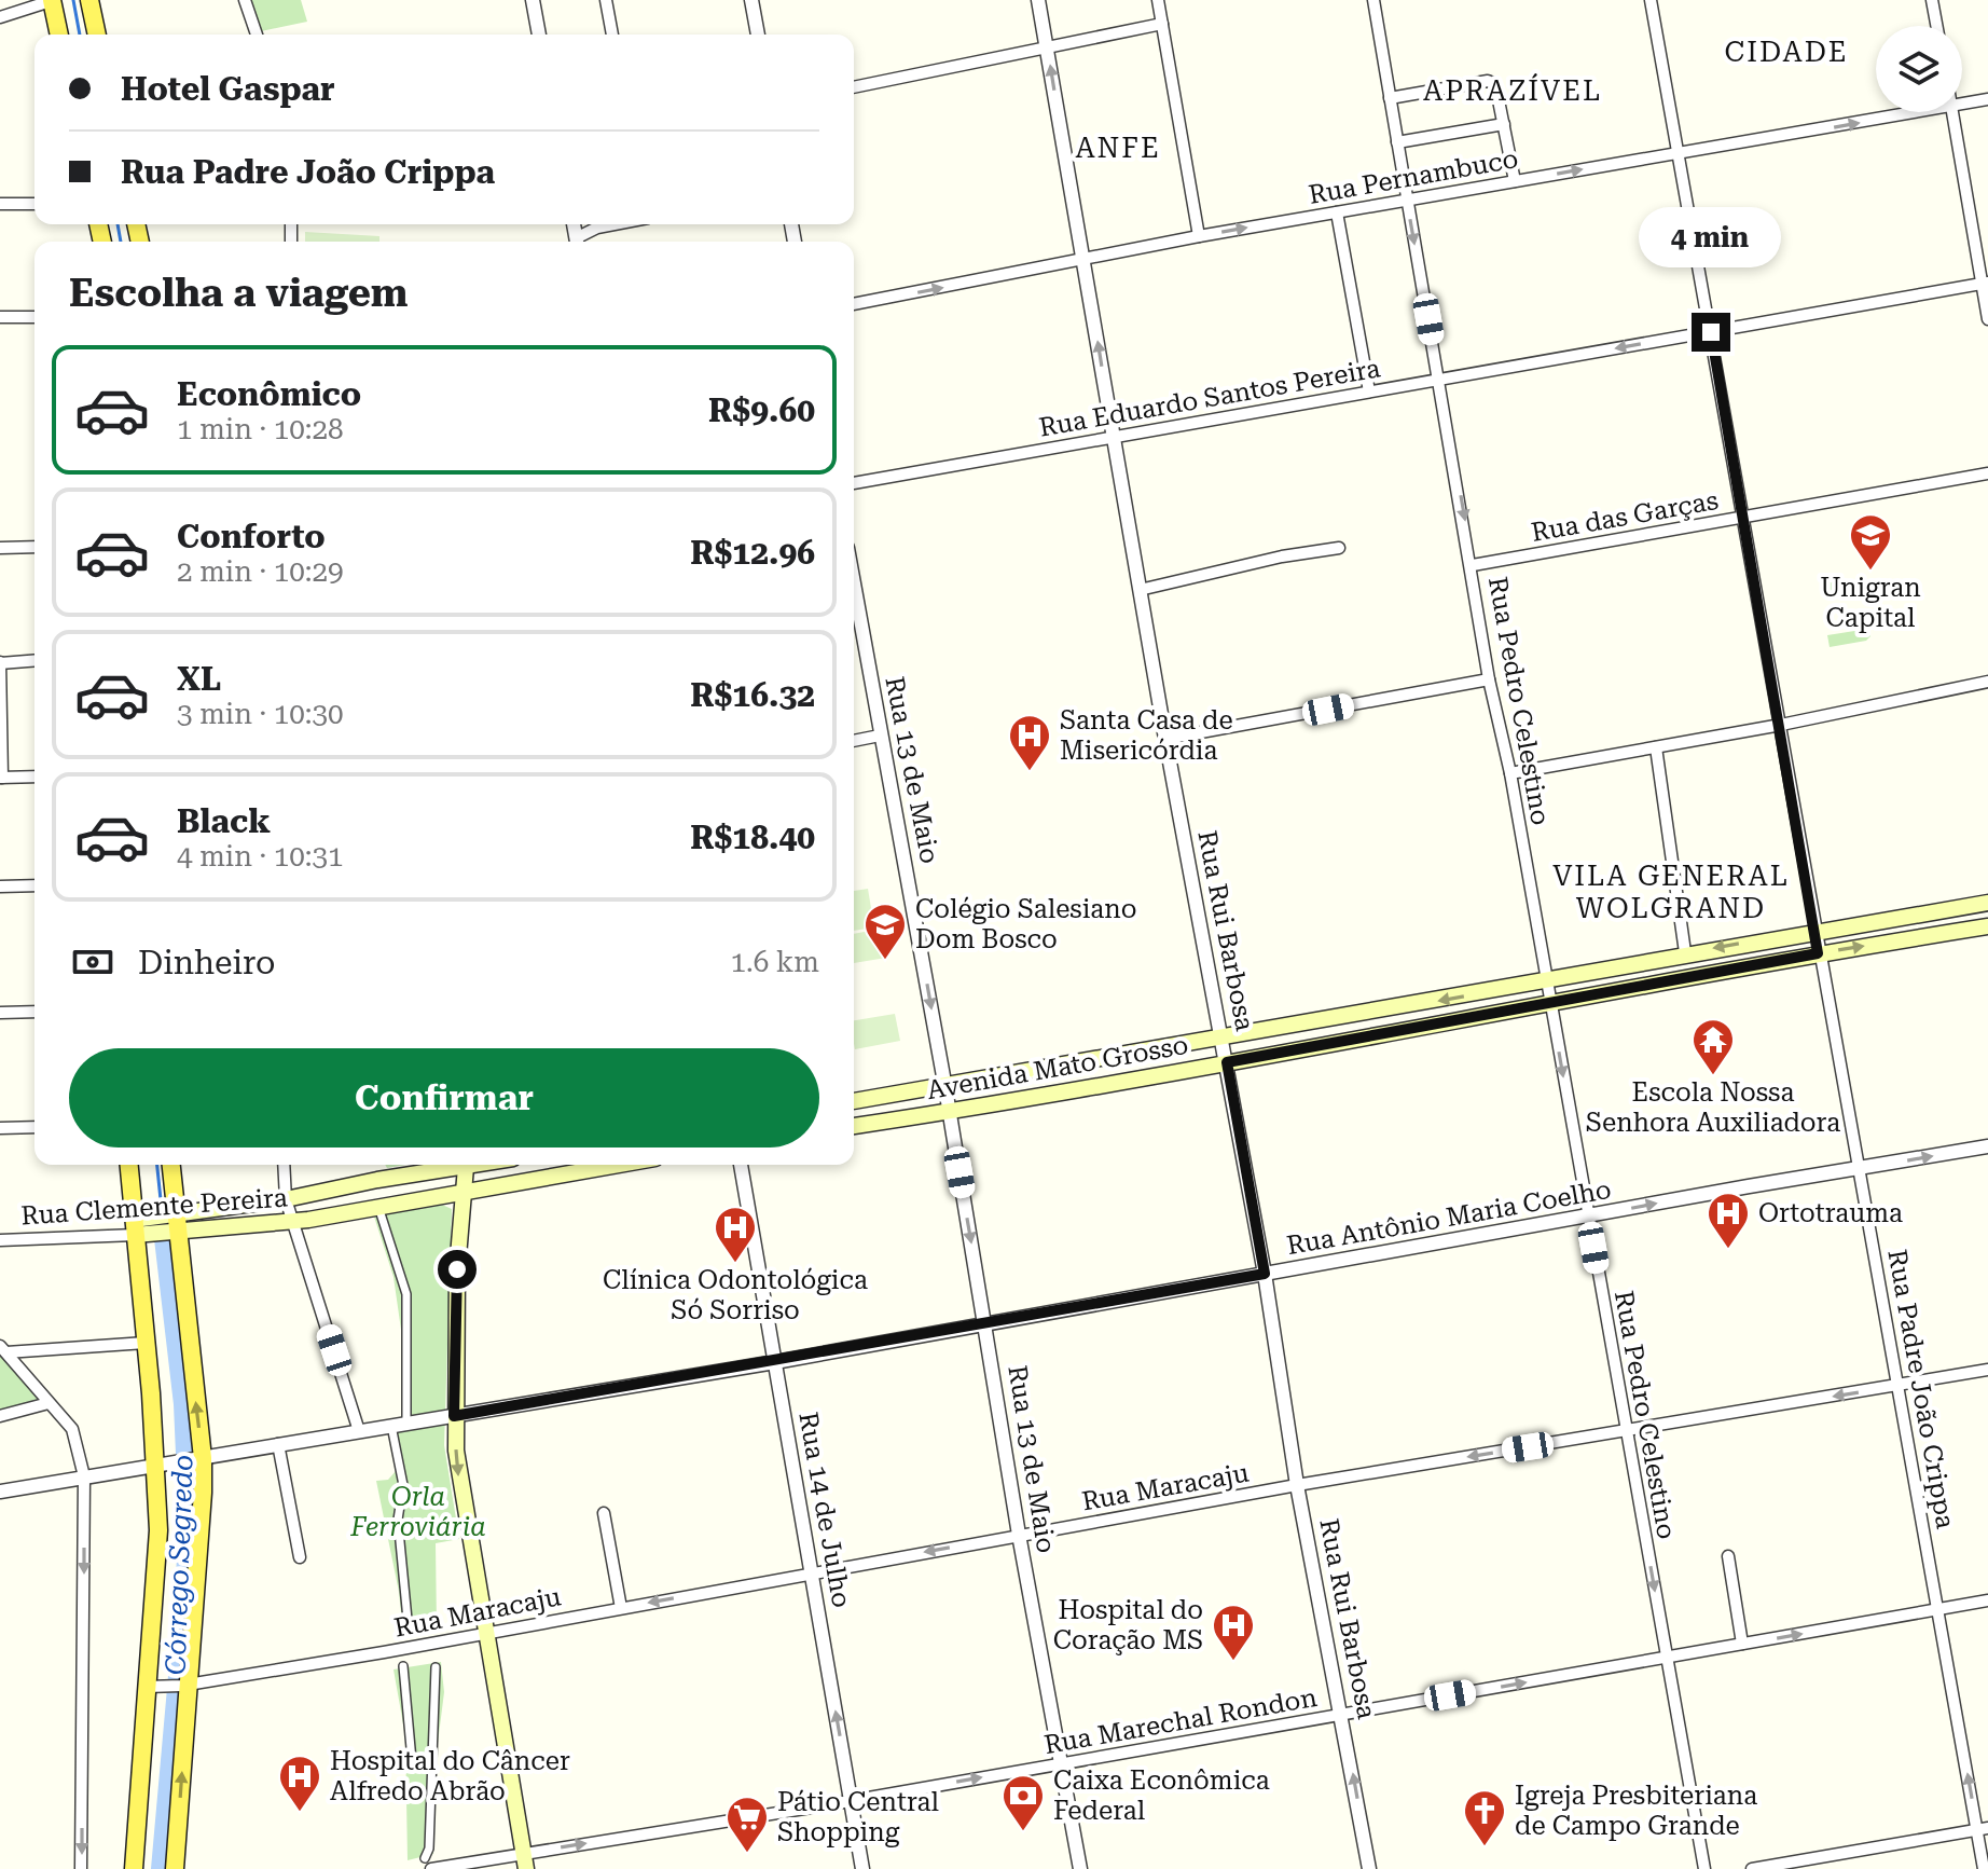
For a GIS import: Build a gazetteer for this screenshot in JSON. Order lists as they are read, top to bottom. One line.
{"streets":{"main road":["Avenida Mato Grosso","Rua Clemente Pereira"],"street":["Rua Pernambuco","Rua Eduardo Santos Pereira","Rua das Garças","Rua Pedro Celestino","Rua 13 de Maio","Rua Rui Barbosa","Rua Antônio Maria Coelho","Rua Padre João Crippa","Rua Maracaju","Rua 14 de Julho","Rua Marechal Rondon"]},"crossings":[["Rua Pernambuco","Rua Pedro Celestino"],["Rua Pernambuco","Rua Rui Barbosa"],["Rua Pernambuco","Rua Padre João Crippa"],["Rua Eduardo Santos Pereira","Rua Pedro Celestino"],["Rua Eduardo Santos Pereira","Rua Rui Barbosa"],["Rua Eduardo Santos Pereira","Rua Padre João Crippa"],["Rua das Garças","Rua Pedro Celestino"],["Rua das Garças","Rua Padre João Crippa"],["Rua Pedro Celestino","Avenida Mato Grosso"],["Rua Pedro Celestino","Rua Antônio Maria Coelho"],["Rua Pedro Celestino","Rua Maracaju"],["Rua Pedro Celestino","Rua Marechal Rondon"],["Rua 13 de Maio","Avenida Mato Grosso"],["Rua 13 de Maio","Rua Antônio Maria Coelho"],["Rua 13 de Maio","Rua Maracaju"],["Rua 13 de Maio","Rua Marechal Rondon"],["Rua Rui Barbosa","Avenida Mato Grosso"],["Rua Rui Barbosa","Rua Antônio Maria Coelho"],["Rua Rui Barbosa","Rua Maracaju"],["Rua Rui Barbosa","Rua Marechal Rondon"],["Avenida Mato Grosso","Rua Padre João Crippa"],["Rua Antônio Maria Coelho","Rua Padre João Crippa"],["Rua Antônio Maria Coelho","Rua 14 de Julho"],["Rua Padre João Crippa","Rua Maracaju"],["Rua Padre João Crippa","Rua Marechal Rondon"],["Rua Maracaju","Rua 14 de Julho"],["Rua 14 de Julho","Rua Marechal Rondon"]],"one_way":["Rua Pernambuco","Rua 13 de Maio","Rua Maracaju","Rua Marechal Rondon"],"districts":["CIDADE","APRAZÍVEL","ANFE","VILA GENERAL WOLGRAND"],"water":["Córrego Segredo"],"parks":["Orla Ferroviária"],"places":{"school or university":["Unigran Capital","Colégio Salesiano Dom Bosco"],"hospital":["Santa Casa de Misericórdia","Ortotrauma","Clínica Odontológica Só Sorriso","Hospital do Coração MS","Hospital do Câncer Alfredo Abrão"],"temple":["Escola Nossa Senhora Auxiliadora"],"bank":["Caixa Econômica Federal"],"church":["Igreja Presbiteriana de Campo Grande"],"supermarket":["Pátio Central Shopping"]},"page":{"banner":["Hotel Gaspar","Rua Padre João Crippa"],"bubble":"4 min","heading":"Escolha a viagem","list":[{"name":"Econômico","note":"1 min · 10:28","value":"R$9.60"},{"name":"Conforto","note":"2 min · 10:29","value":"R$12.96"},{"name":"XL","note":"3 min · 10:30","value":"R$16.32"},{"name":"Black","note":"4 min · 10:31","value":"R$18.40"}],"pay":["Dinheiro","1.6 km"],"buttons":"Confirmar"}}
